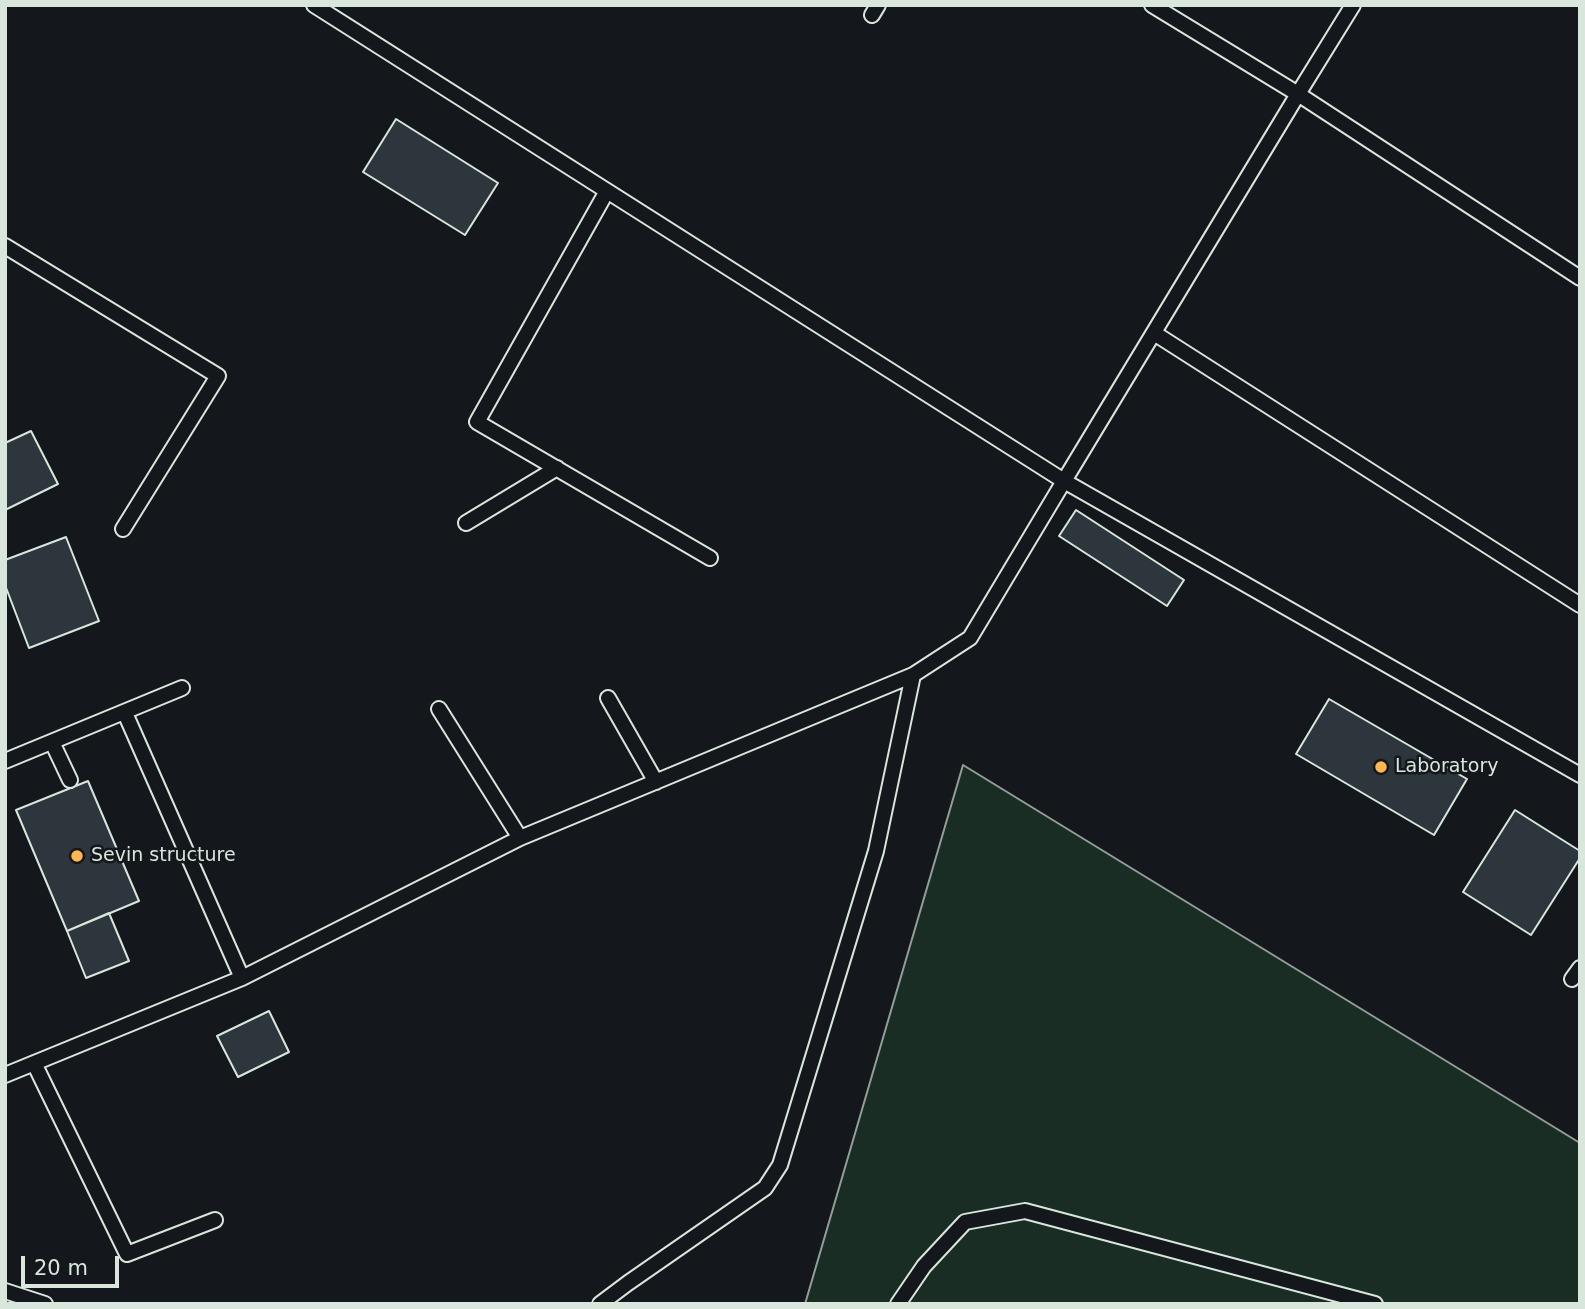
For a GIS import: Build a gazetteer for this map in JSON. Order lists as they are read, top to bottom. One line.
{"places":["Laboratory","Sevin structure"],"scale_bar":"20 m"}
